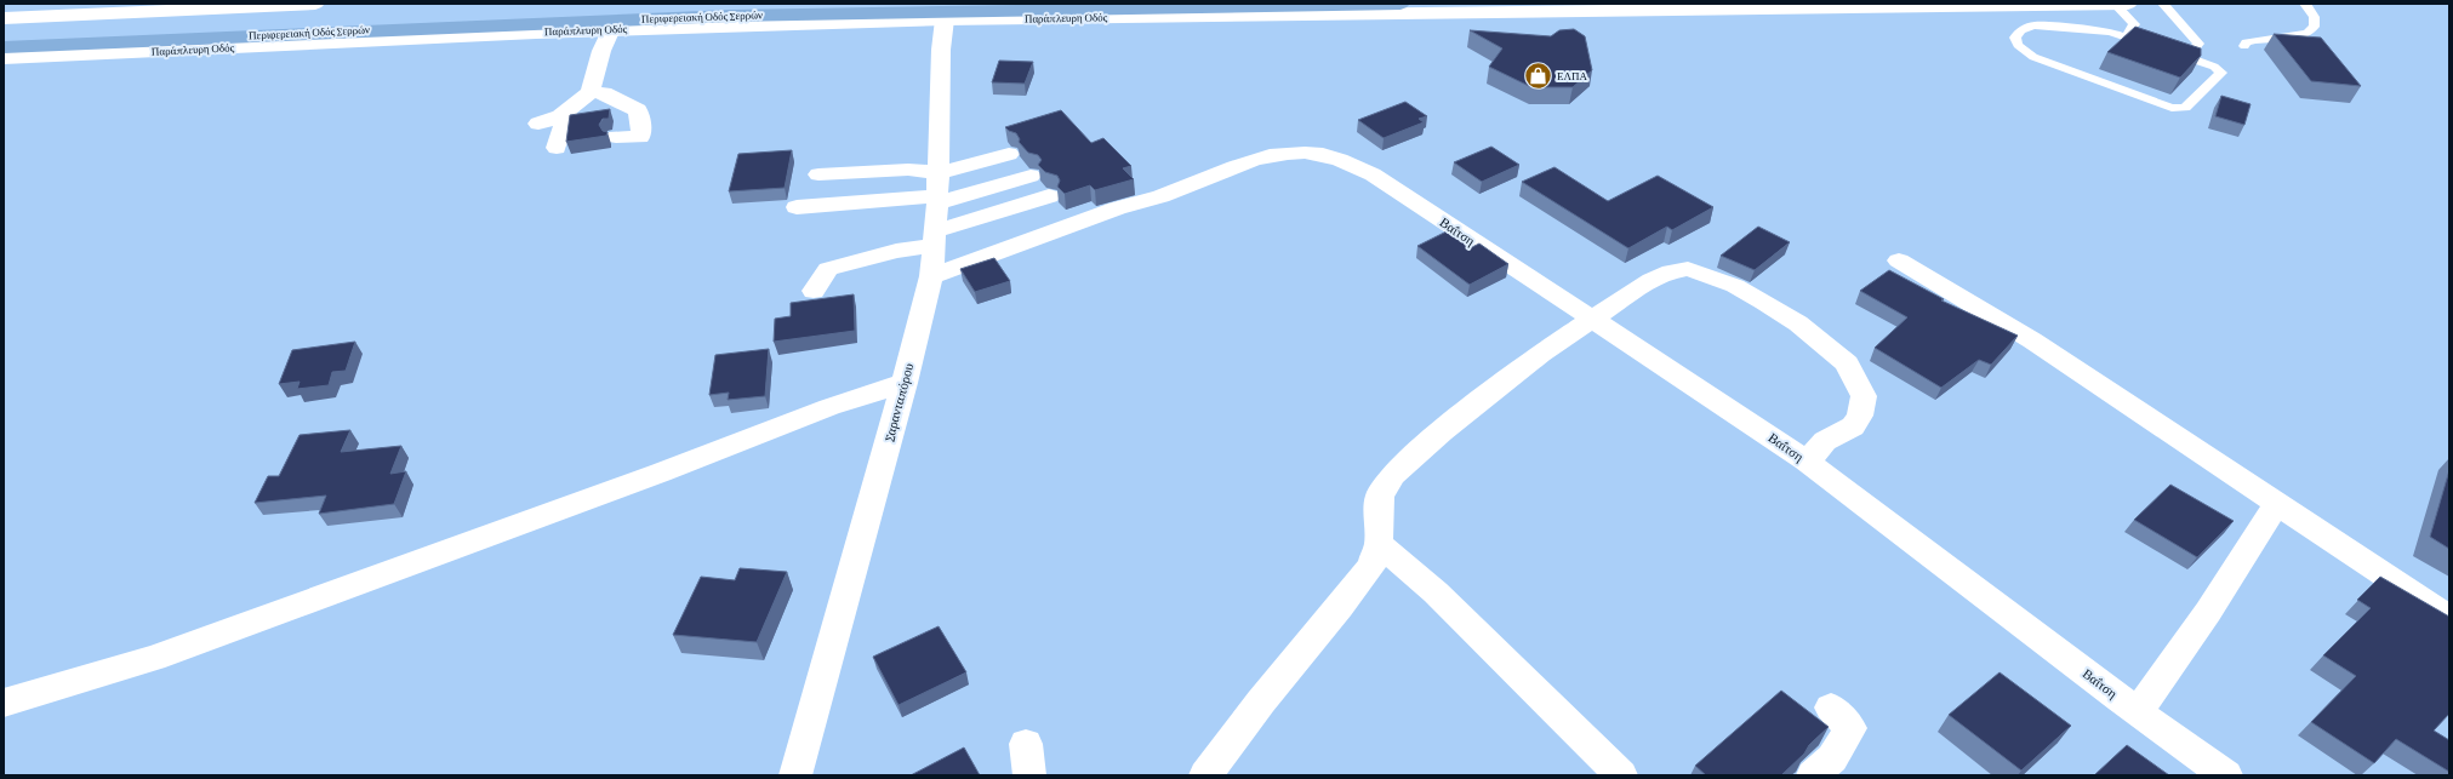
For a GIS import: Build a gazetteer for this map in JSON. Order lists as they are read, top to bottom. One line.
{"streets":{"main road":["Περιφερειακή Οδός Σερρών"],"street":["Παράπλευρη Οδός","Βαΐτση","Σαρανταπόρου"]},"crossings":[["Παράπλευρη Οδός","Σαρανταπόρου"],["Βαΐτση","Σαρανταπόρου"]],"places":{"shop":["ΕΛΠΑ"]}}
